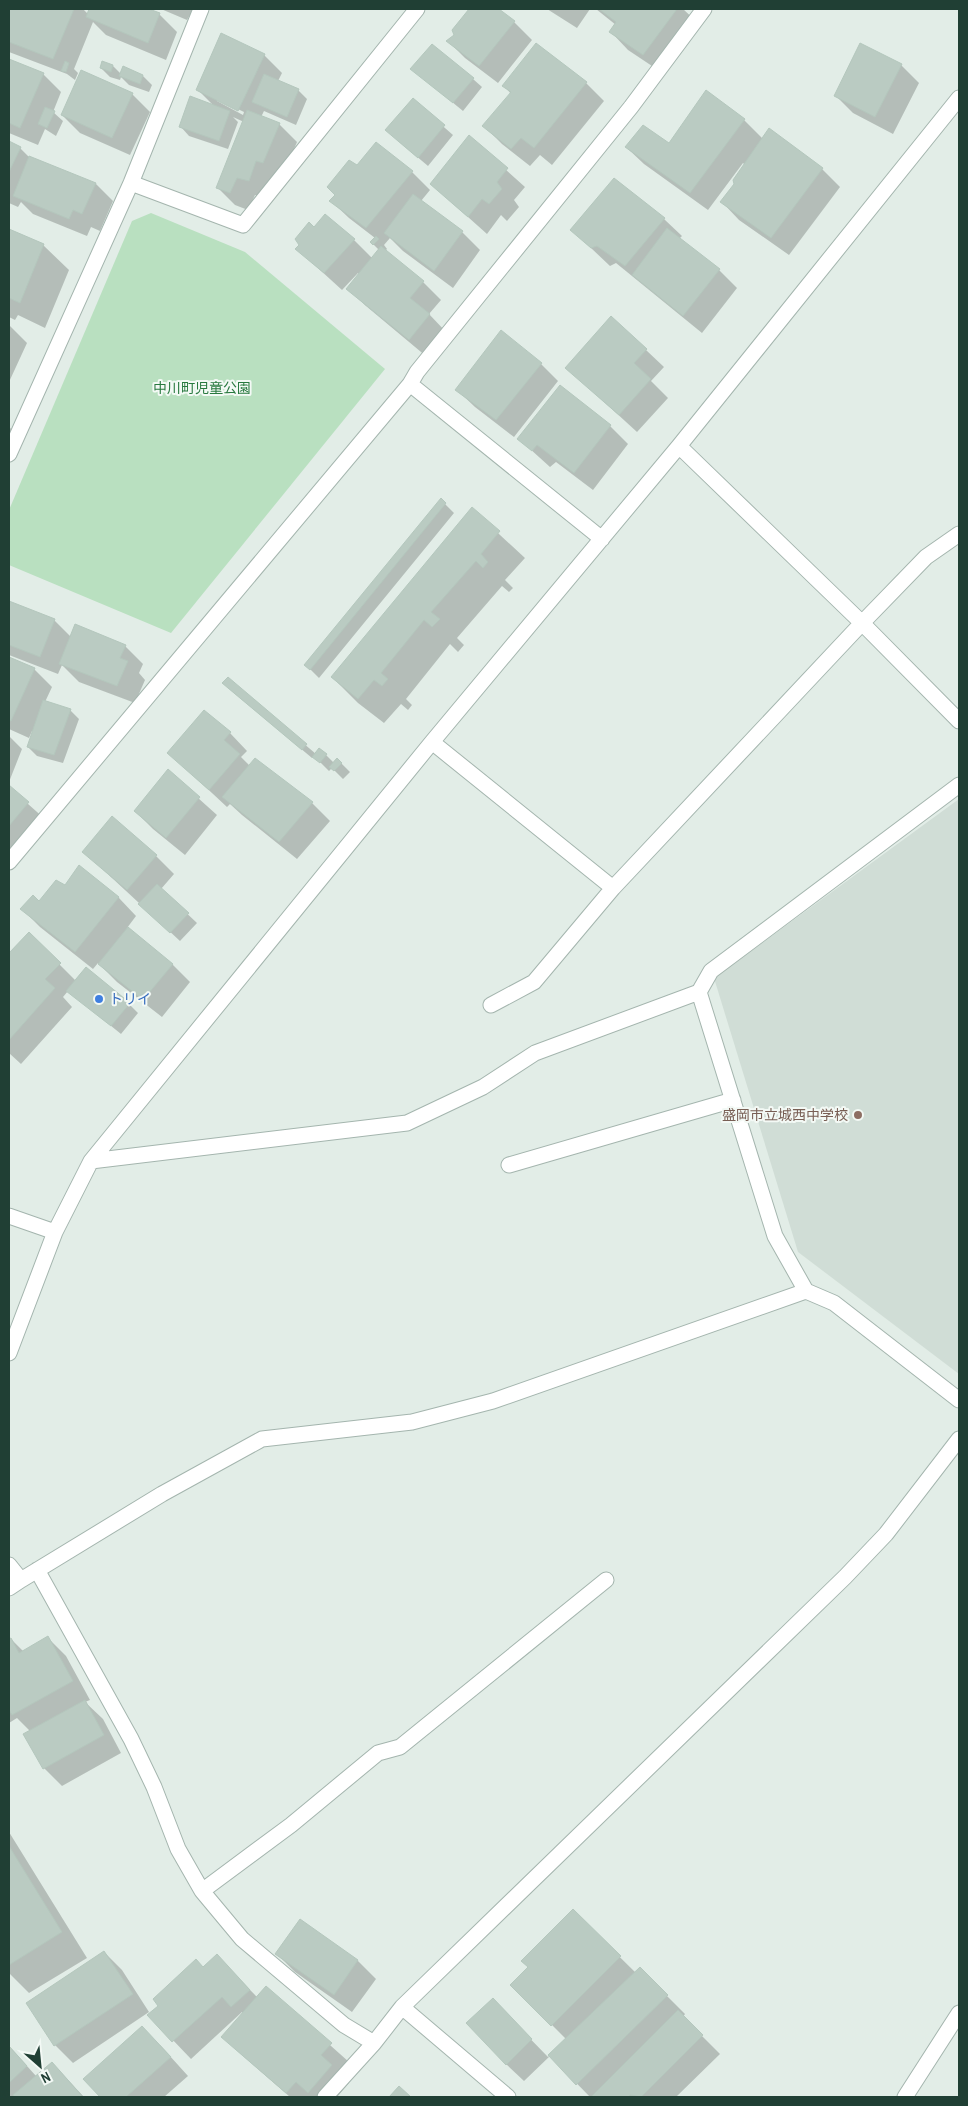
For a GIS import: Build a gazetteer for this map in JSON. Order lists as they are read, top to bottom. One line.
{"parks":["中川町児童公園"],"places":["トリイ","盛岡市立城西中学校"],"north":"bottom right"}
